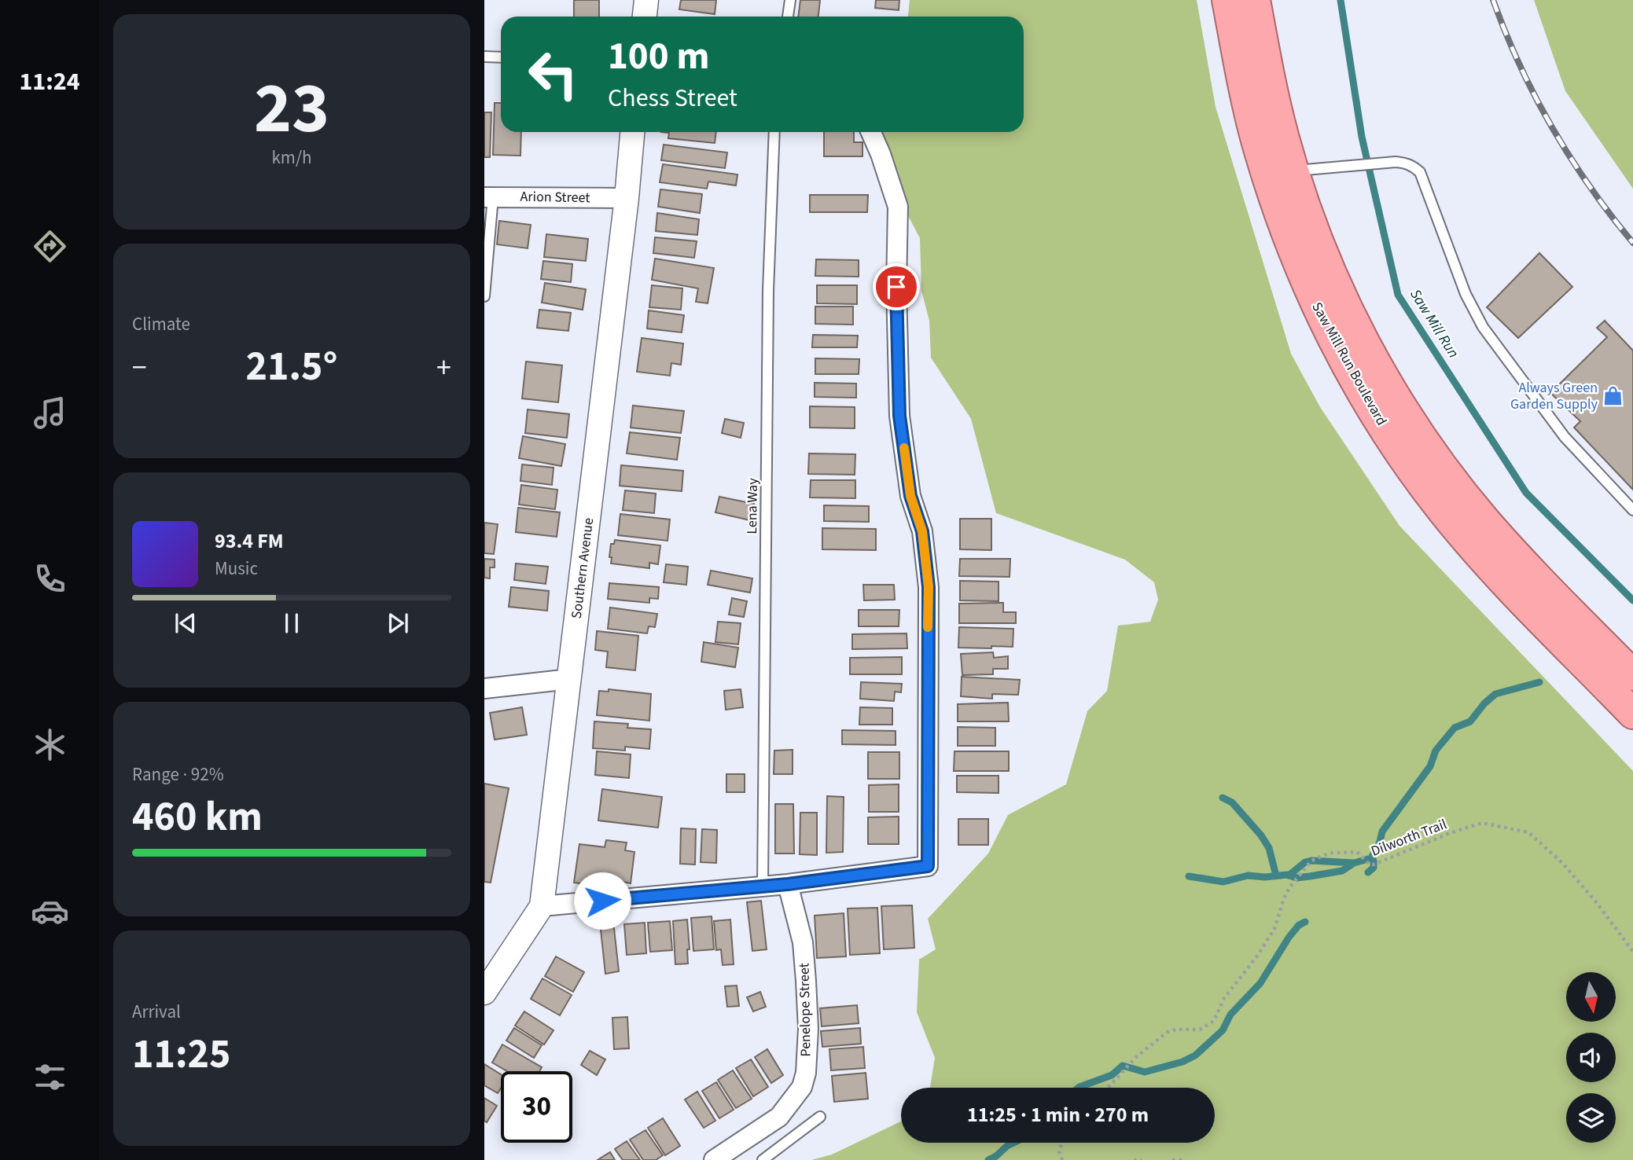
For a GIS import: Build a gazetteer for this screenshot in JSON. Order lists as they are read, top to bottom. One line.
{"streets":{"highway":["Saw Mill Run Boulevard"],"street":["Arion Street","Southern Avenue","Penelope Street"],"lane":["Lena Way"],"path":["Dilworth Trail"]},"crossings":[["Arion Street","Southern Avenue"]],"water":["Saw Mill Run"],"places":{"shop":["Always Green Garden Supply"]},"north":"bottom","page":{"tabs":"11:24","tile":[["23","km/h"],"Climate",["Range · 92%","460 km"],["Arrival","11:25"]],"turn":["100 m","Chess Street"],"heat":["−","21.5°","+"],"song":["93.4 FM","Music"],"limit":"30","trip":"11:25 · 1 min · 270 m"}}
